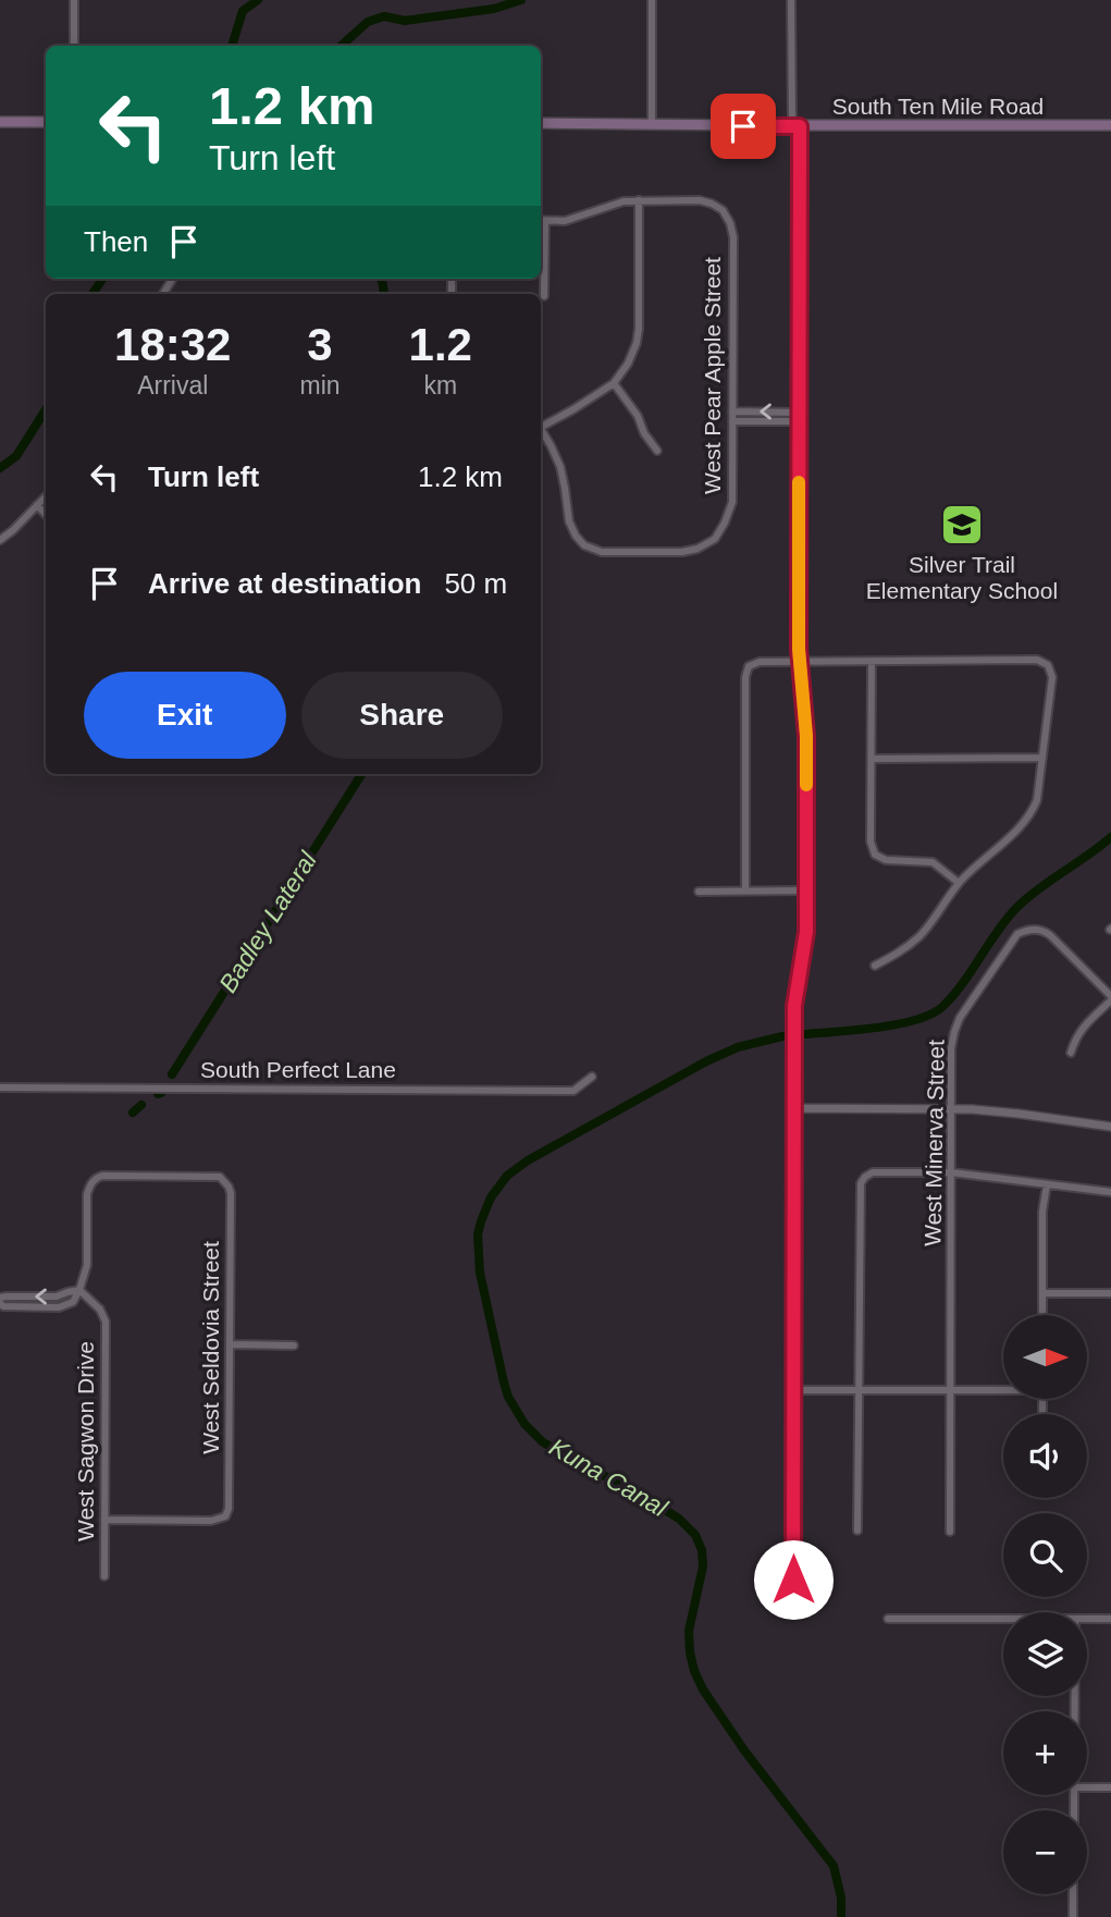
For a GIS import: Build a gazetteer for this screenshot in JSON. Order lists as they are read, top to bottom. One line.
{"streets":{"main road":["South Ten Mile Road"],"street":["West Pear Apple Street","South Perfect Lane","West Minerva Street","West Seldovia Street","West Sagwon Drive"]},"crossings":[["West Seldovia Street","West Sagwon Drive"]],"water":["Badley Lateral","Kuna Canal"],"places":{"school or university":["Silver Trail Elementary School"]},"north":"right","page":{"turn":["1.2 km","Turn left"],"then":"Then","eta":["18:32","Arrival","3","min","1.2","km"],"list":[{"name":"Turn left","value":"1.2 km"},{"name":"Arrive at destination","value":"50 m"}],"buttons":["Exit","Share"],"map_buttons":["+","−"]}}
